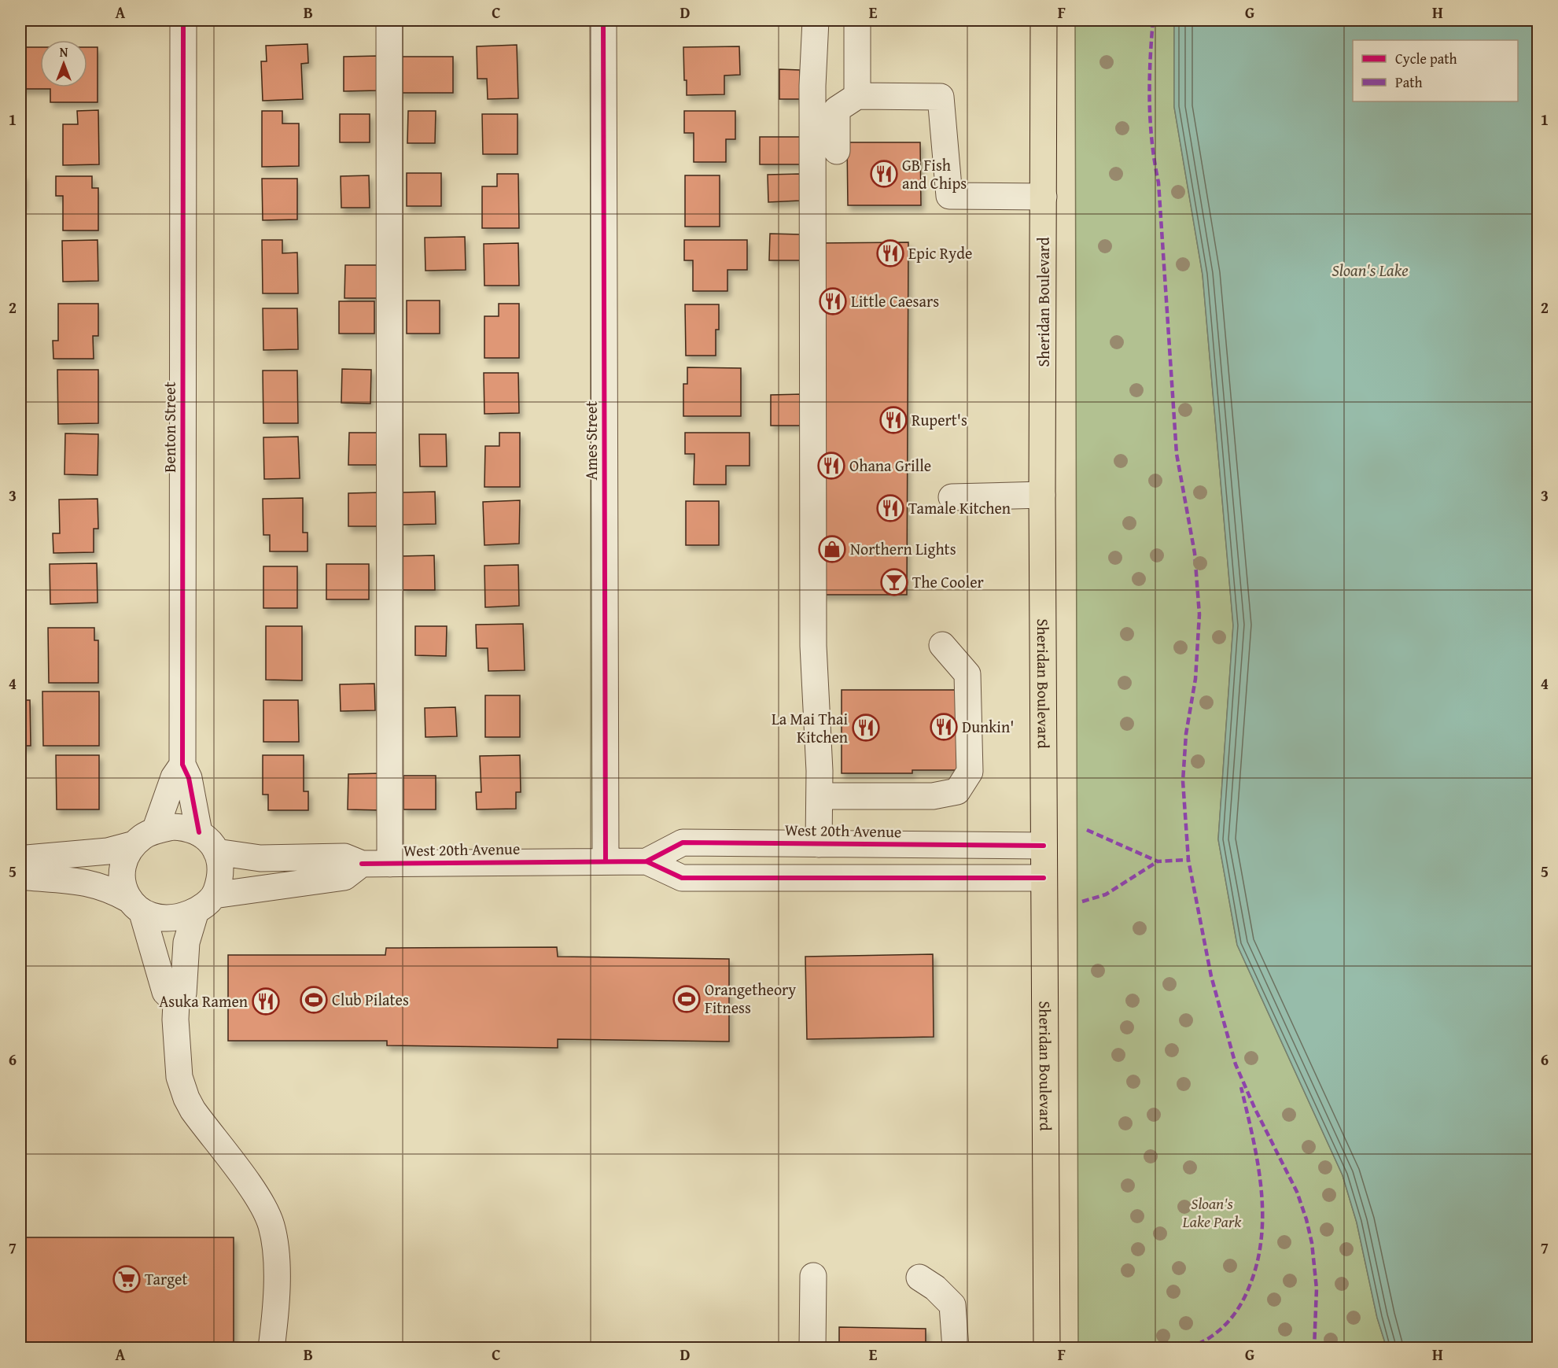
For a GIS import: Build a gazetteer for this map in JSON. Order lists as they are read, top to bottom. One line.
{"streets":{"main road":["Sheridan Boulevard"],"street":["Benton Street","Ames Street","West 20th Avenue"]},"crossings":[["Sheridan Boulevard","West 20th Avenue"],["Benton Street","West 20th Avenue"],["Ames Street","West 20th Avenue"]],"water":["Sloan's Lake"],"parks":["Sloan's Lake Park"],"places":{"restaurant":["GB Fish and Chips","Epic Ryde","Little Caesars","Rupert's","Ohana Grille","Tamale Kitchen","Dunkin'","La Mai Thai Kitchen","Asuka Ramen"],"shop":["Northern Lights"],"bar":["The Cooler"],"sports":["Orangetheory Fitness","Club Pilates"],"supermarket":["Target"]},"legend":["Cycle path","Path"],"north":"top","grid":{"columns":["A","B","C","D","E","F","G","H"],"rows":["1","2","3","4","5","6","7"]}}
